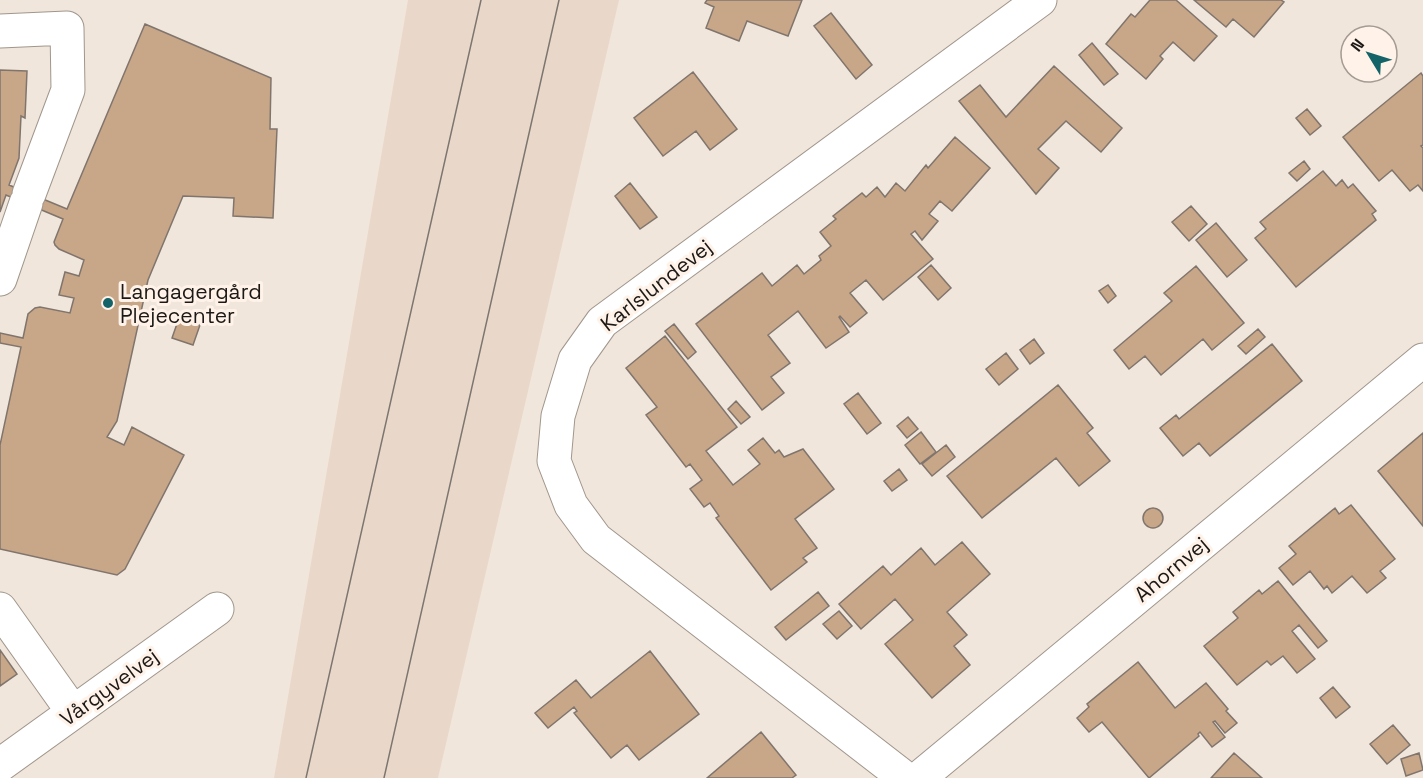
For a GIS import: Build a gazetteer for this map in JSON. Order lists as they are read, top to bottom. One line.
{"streets":{"street":["Karlslundevej","Ahornvej","Vårgyvelvej"]},"places":["Langagergård Plejecenter"],"north":"top left"}
